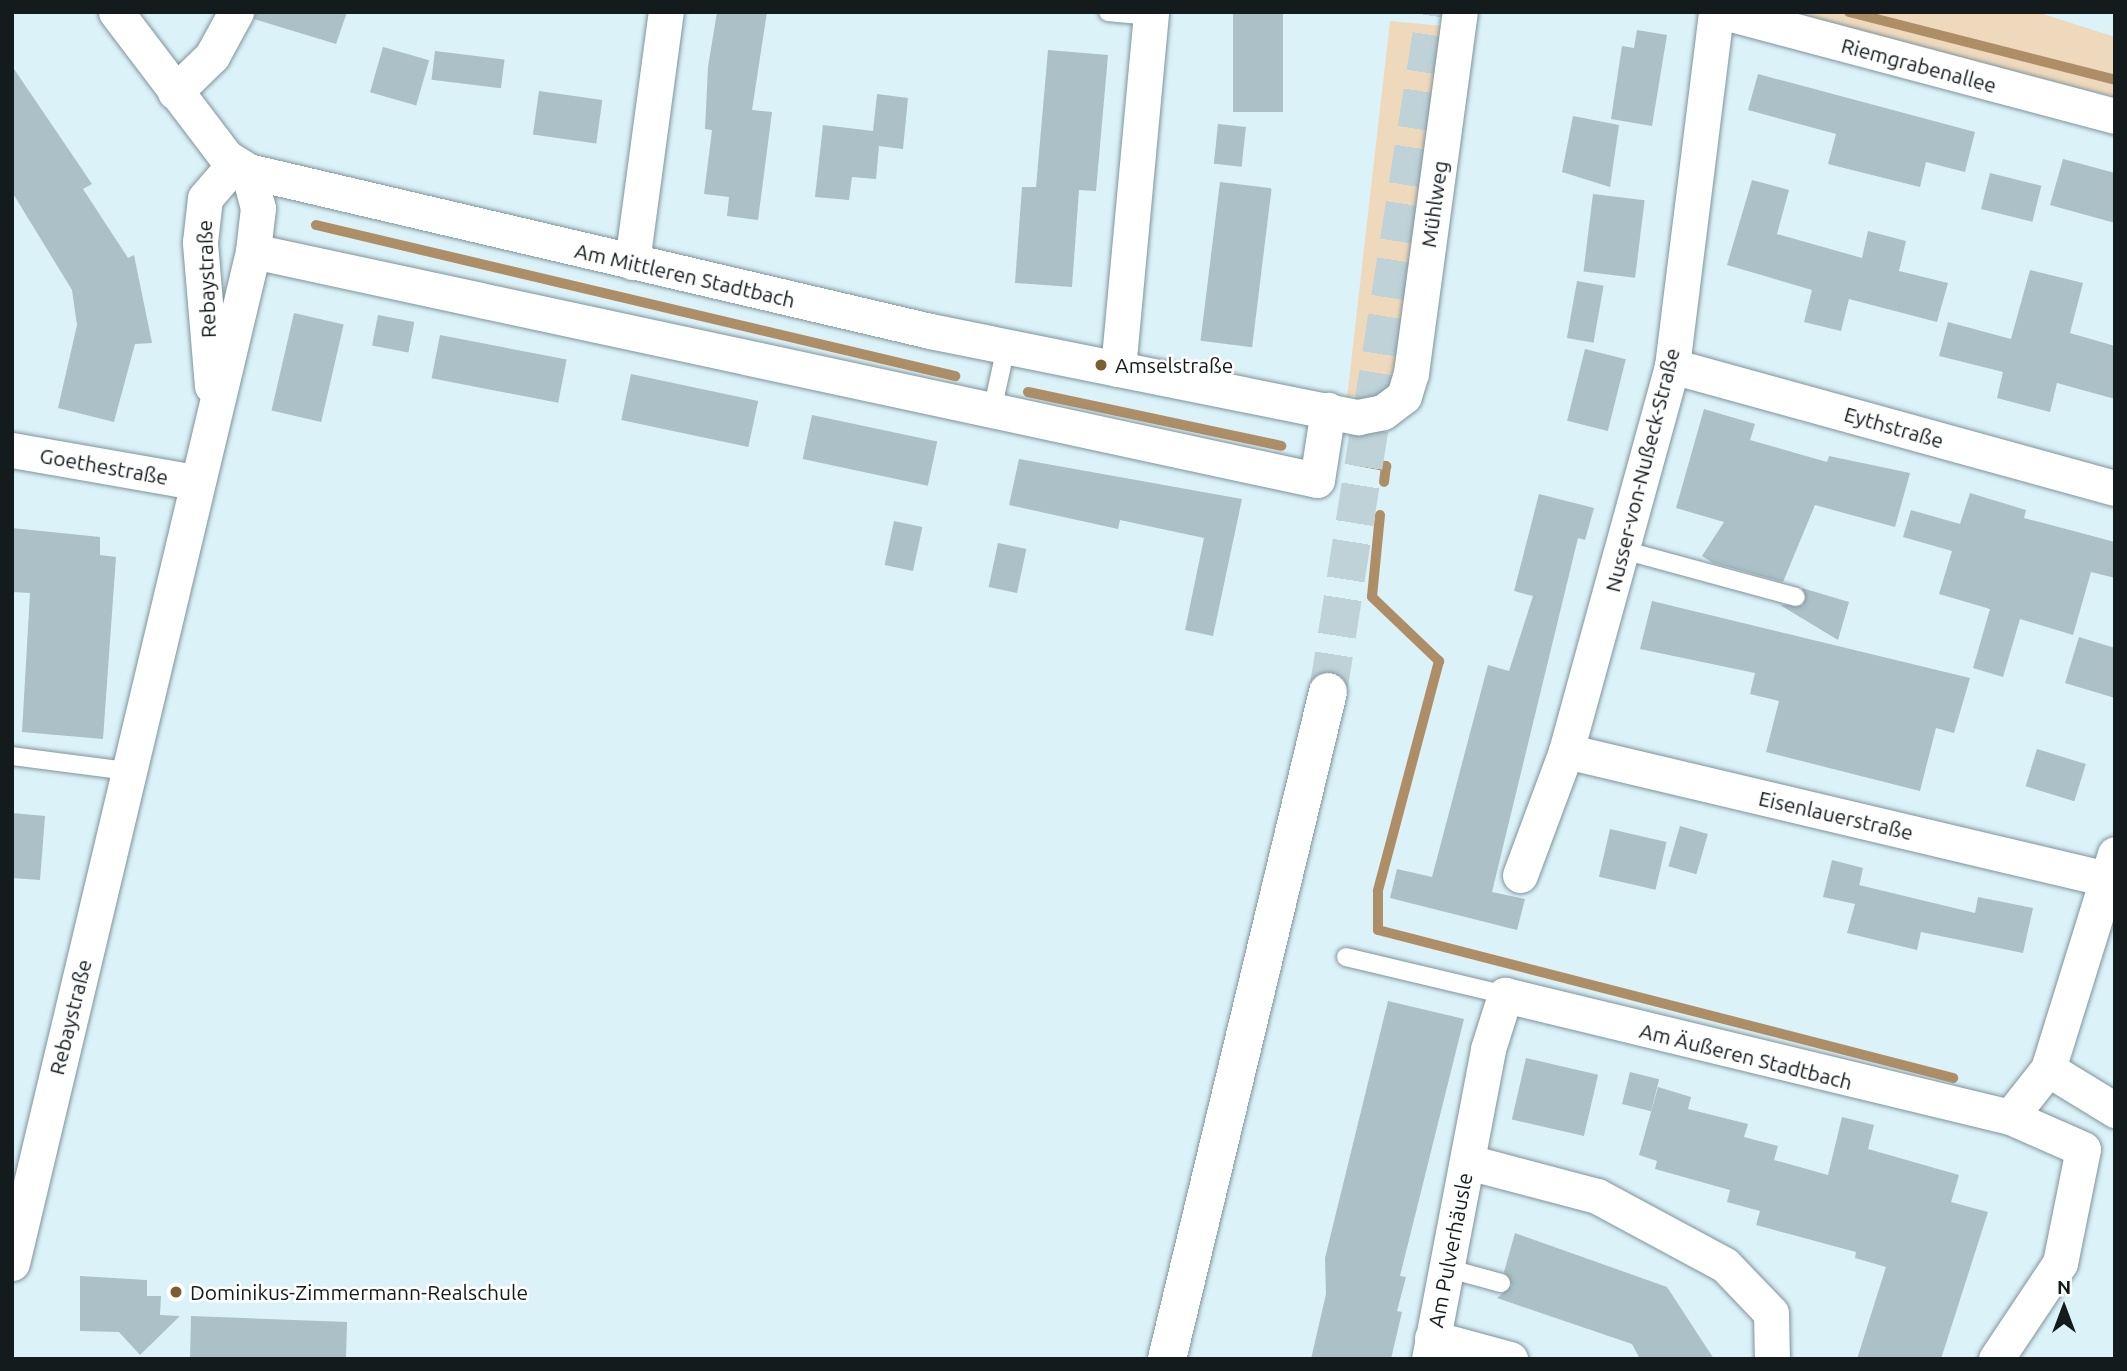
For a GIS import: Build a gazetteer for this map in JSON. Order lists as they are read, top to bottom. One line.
{"streets":{"street":["Riemgrabenallee","Mühlweg","Am Mittleren Stadtbach","Rebaystraße","Eythstraße","Goethestraße","Nusser-von-Nußeck-Straße","Eisenlauerstraße","Am Äußeren Stadtbach","Am Pulverhäusle"]},"crossings":[["Mühlweg","Am Mittleren Stadtbach"],["Am Mittleren Stadtbach","Rebaystraße"],["Rebaystraße","Goethestraße"],["Eythstraße","Nusser-von-Nußeck-Straße"],["Nusser-von-Nußeck-Straße","Eisenlauerstraße"],["Am Äußeren Stadtbach","Am Pulverhäusle"]],"places":["Amselstraße","Dominikus-Zimmermann-Realschule"],"north":"top"}
